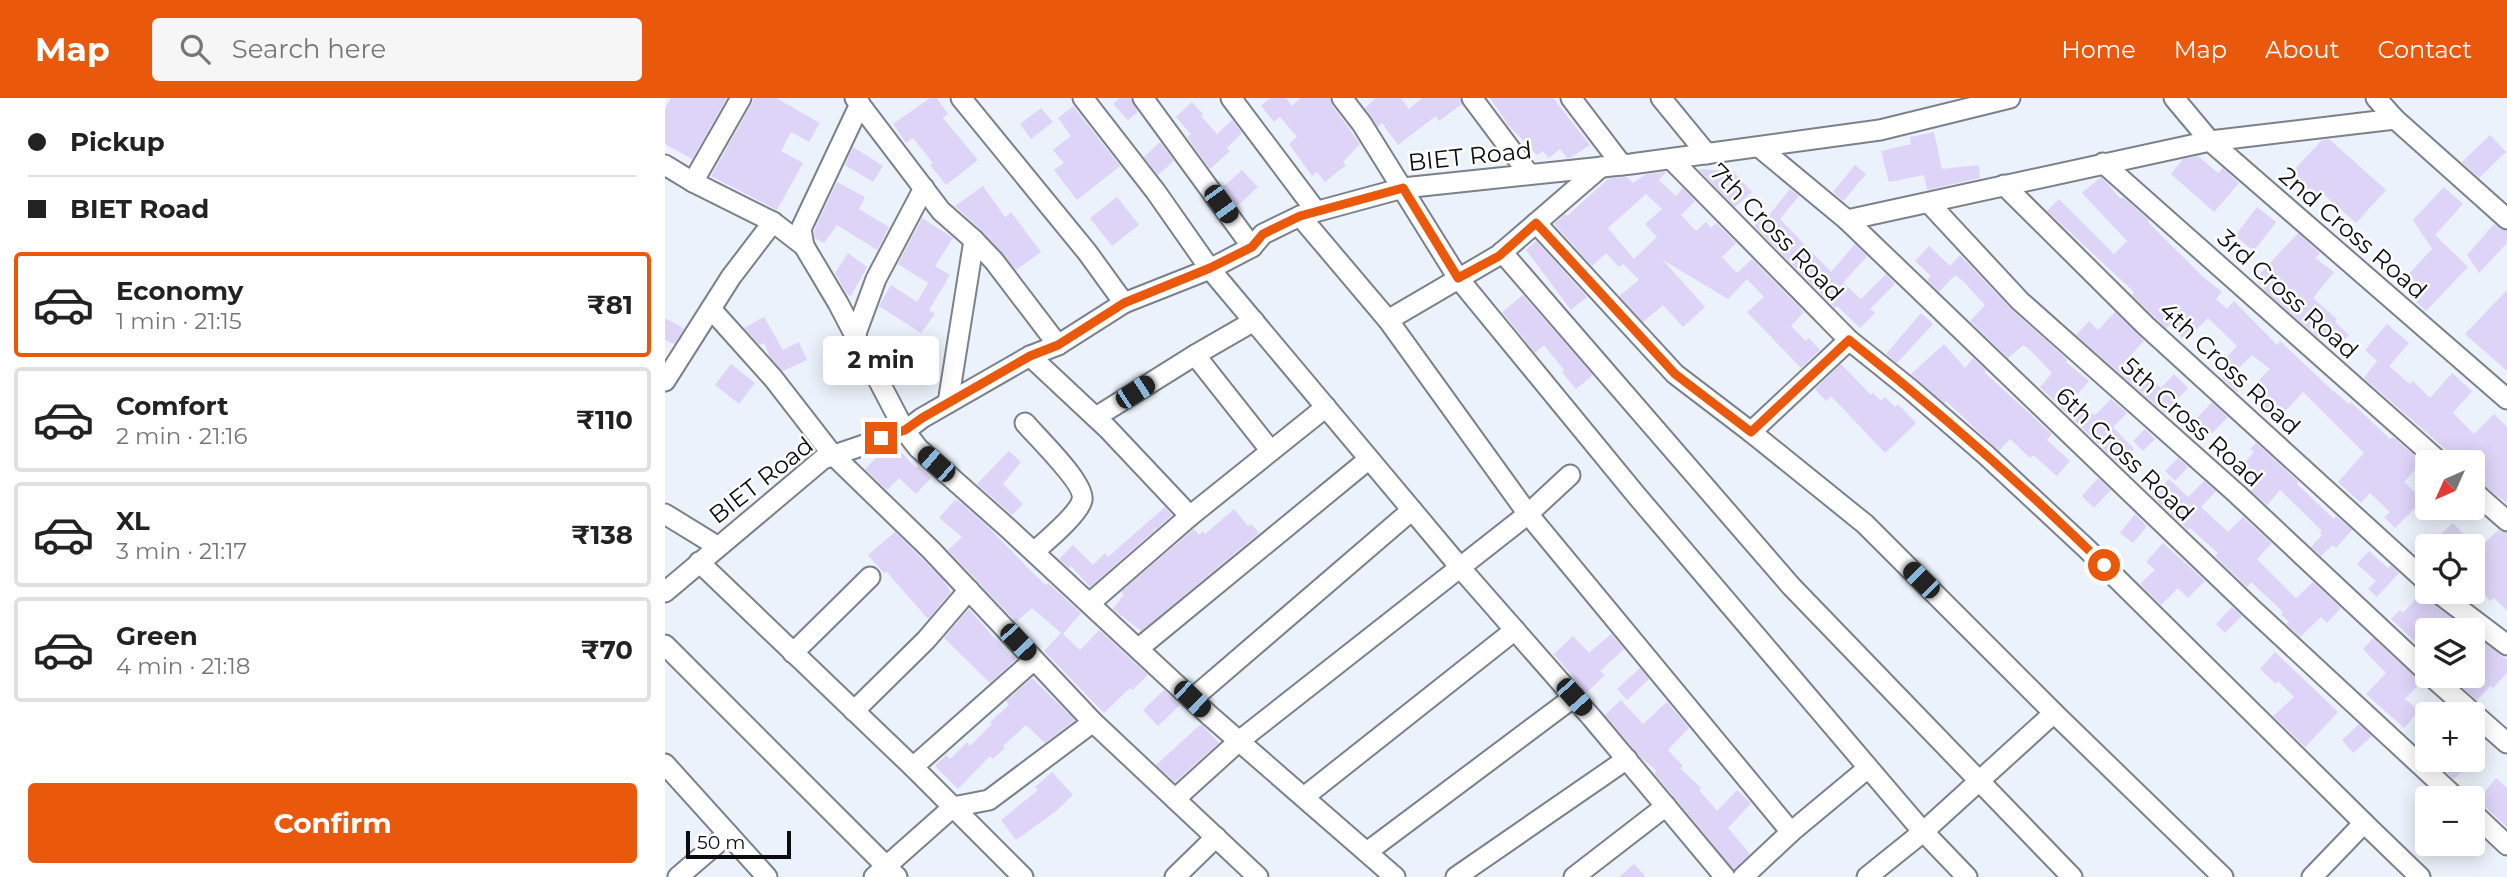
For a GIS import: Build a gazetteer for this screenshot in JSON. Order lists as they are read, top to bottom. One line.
{"streets":{"street":["BIET Road","7th Cross Road","2nd Cross Road","3rd Cross Road","4th Cross Road","5th Cross Road","6th Cross Road"]},"crossings":[["BIET Road","7th Cross Road"],["BIET Road","6th Cross Road"]],"scale_bar":"50 m","north":"bottom left","page":{"header":"Map","search":"Search here","nav":["Home","Map","About","Contact"],"banner":["Pickup","BIET Road"],"list":[{"name":"Economy","note":"1 min · 21:15","value":"₹81"},{"name":"Comfort","note":"2 min · 21:16","value":"₹110"},{"name":"XL","note":"3 min · 21:17","value":"₹138"},{"name":"Green","note":"4 min · 21:18","value":"₹70"}],"bubble":"2 min","map_buttons":["+","−"],"buttons":"Confirm","scale":"50 m"}}
